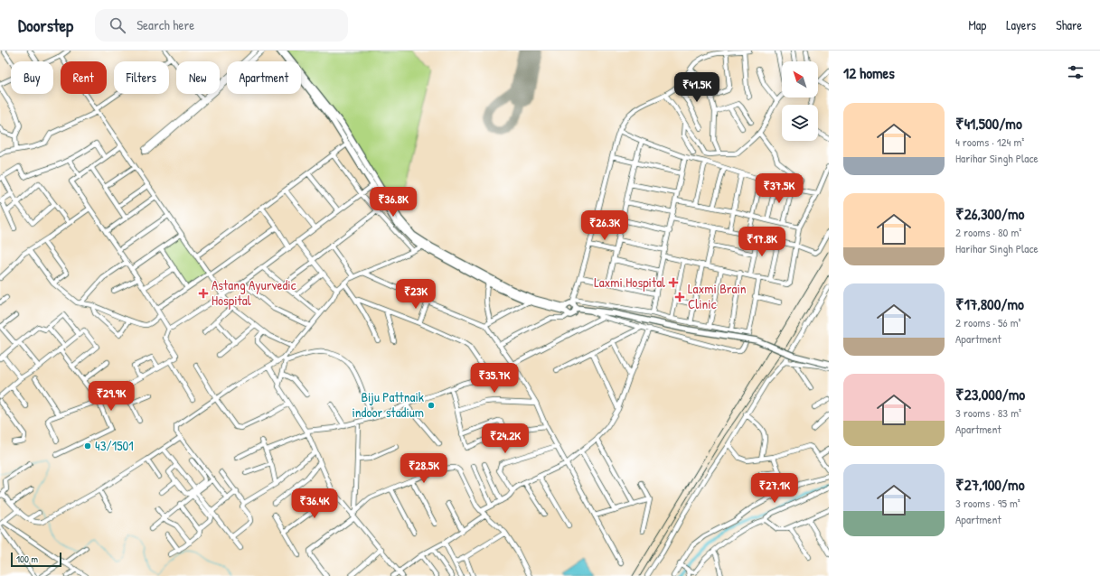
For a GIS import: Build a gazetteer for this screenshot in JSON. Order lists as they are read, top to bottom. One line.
{"places":{"health":["Laxmi Hospital","Astang Ayurvedic Hospital","Laxmi Brain Clinic"],"other":["Biju Pattnaik indoor stadium","43/1501"]},"scale_bar":"100 m","north":"top left","page":{"header":"Doorstep","search":"Search here","nav":["Map","Layers","Share"],"heading":"12 homes","chip":["Buy","Rent","Filters","New","Apartment"],"price":["₹41.5K","₹37.5K","₹36.8K","₹26.3K","₹17.8K","₹23K","₹35.7K","₹29.9K","₹24.2K","₹28.5K","₹27.1K","₹36.4K"],"list":[{"name":"₹41,500/mo","note":"4 rooms · 124 m² · Harihar Singh Place"},{"name":"₹26,300/mo","note":"2 rooms · 80 m² · Harihar Singh Place"},{"name":"₹17,800/mo","note":"2 rooms · 56 m² · Apartment"},{"name":"₹23,000/mo","note":"3 rooms · 83 m² · Apartment"},{"name":"₹27,100/mo","note":"3 rooms · 95 m² · Apartment"}],"scale":"100 m"}}
